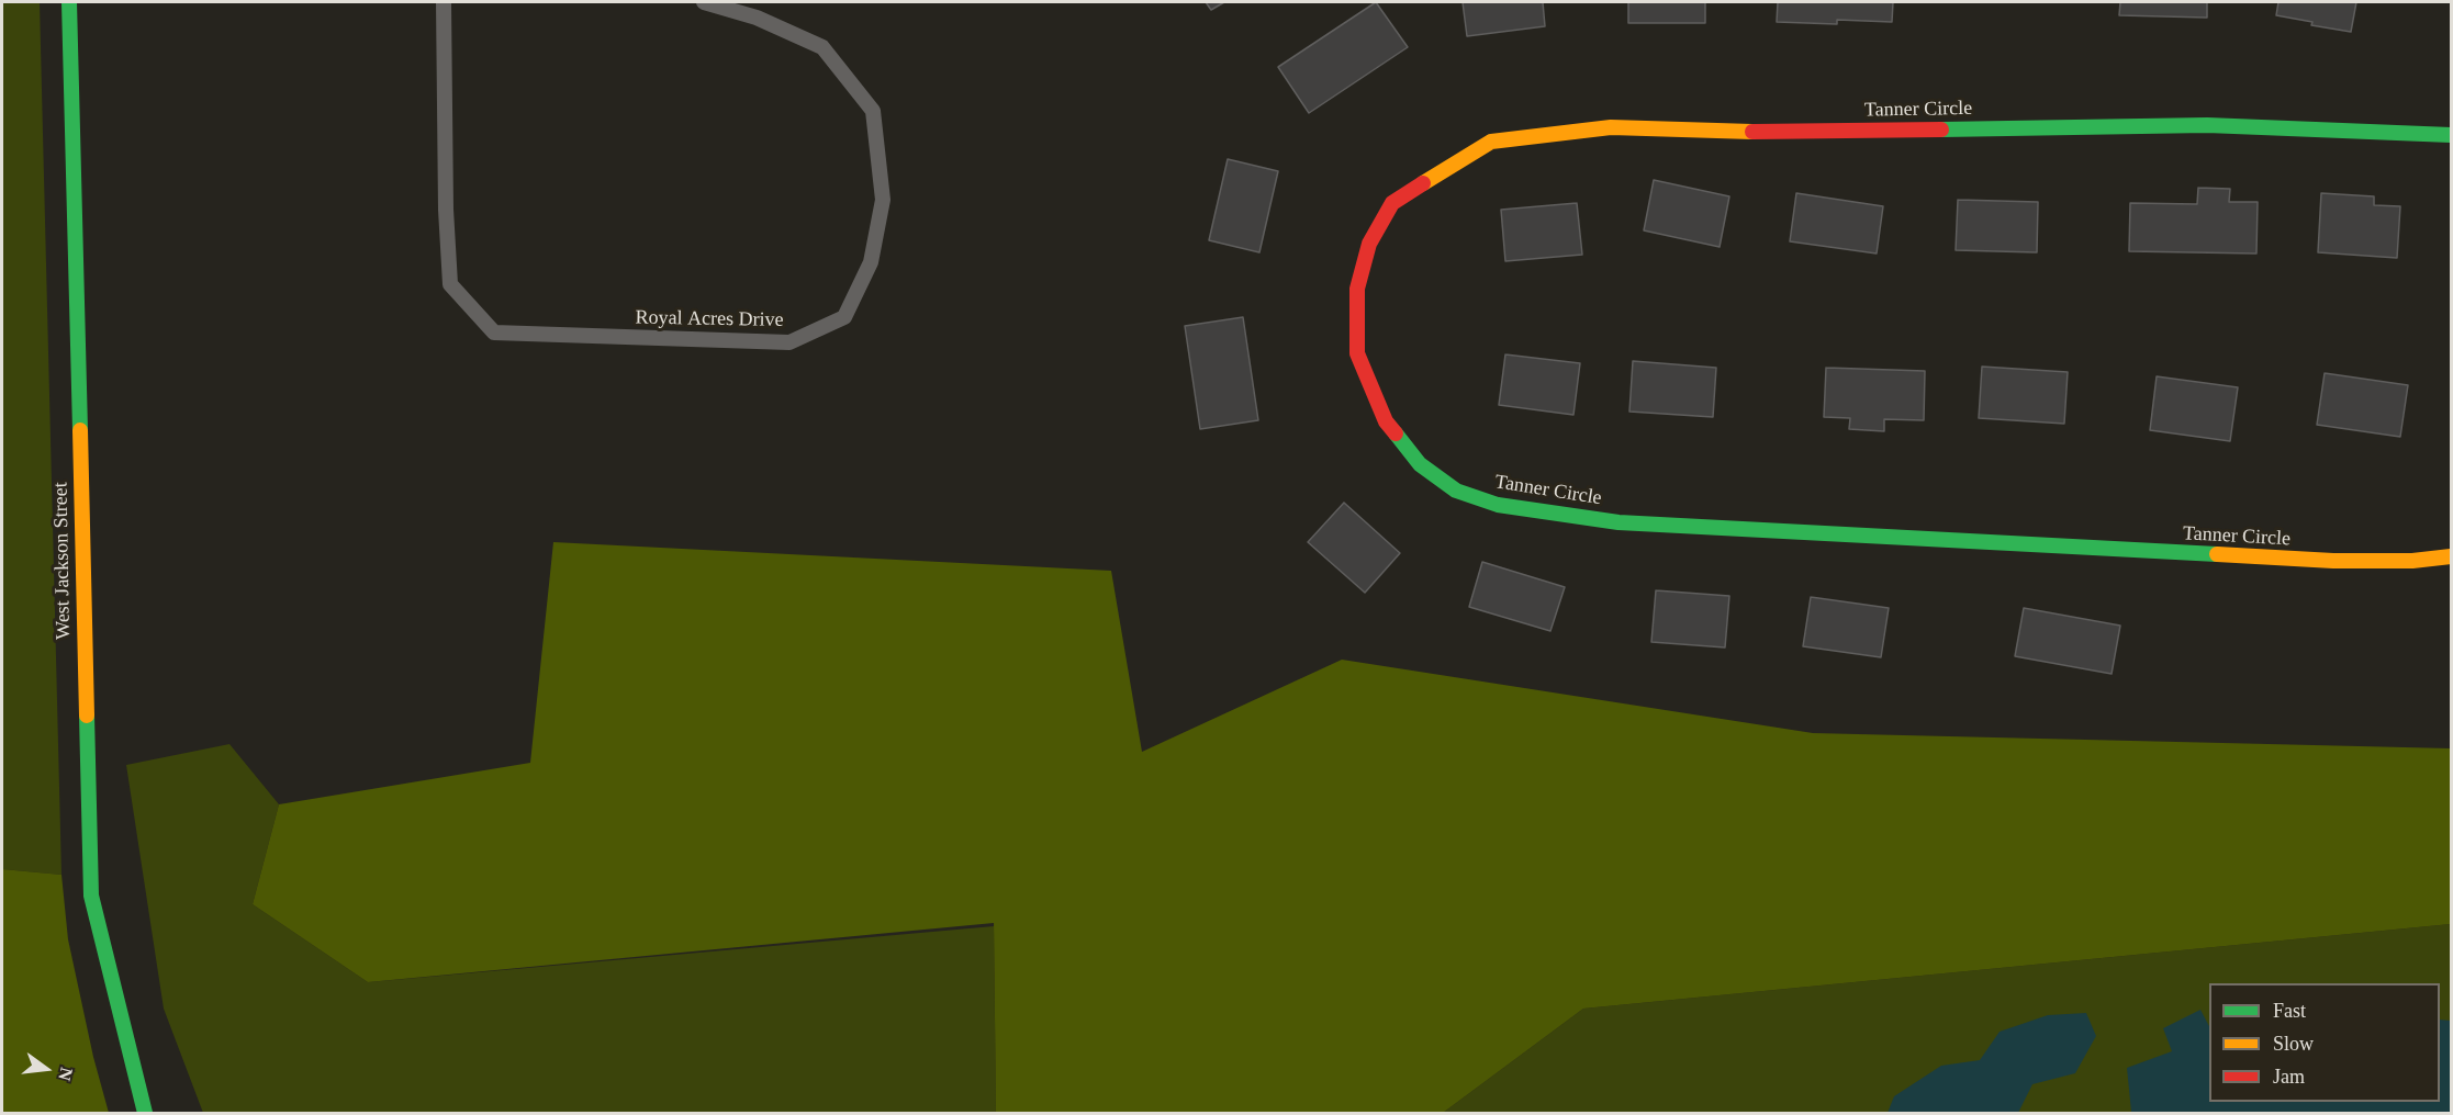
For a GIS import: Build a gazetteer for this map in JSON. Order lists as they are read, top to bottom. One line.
{"streets":{"street":["Tanner Circle","West Jackson Street"],"lane":["Royal Acres Drive"]},"legend":["Fast","Slow","Jam"],"north":"right"}
